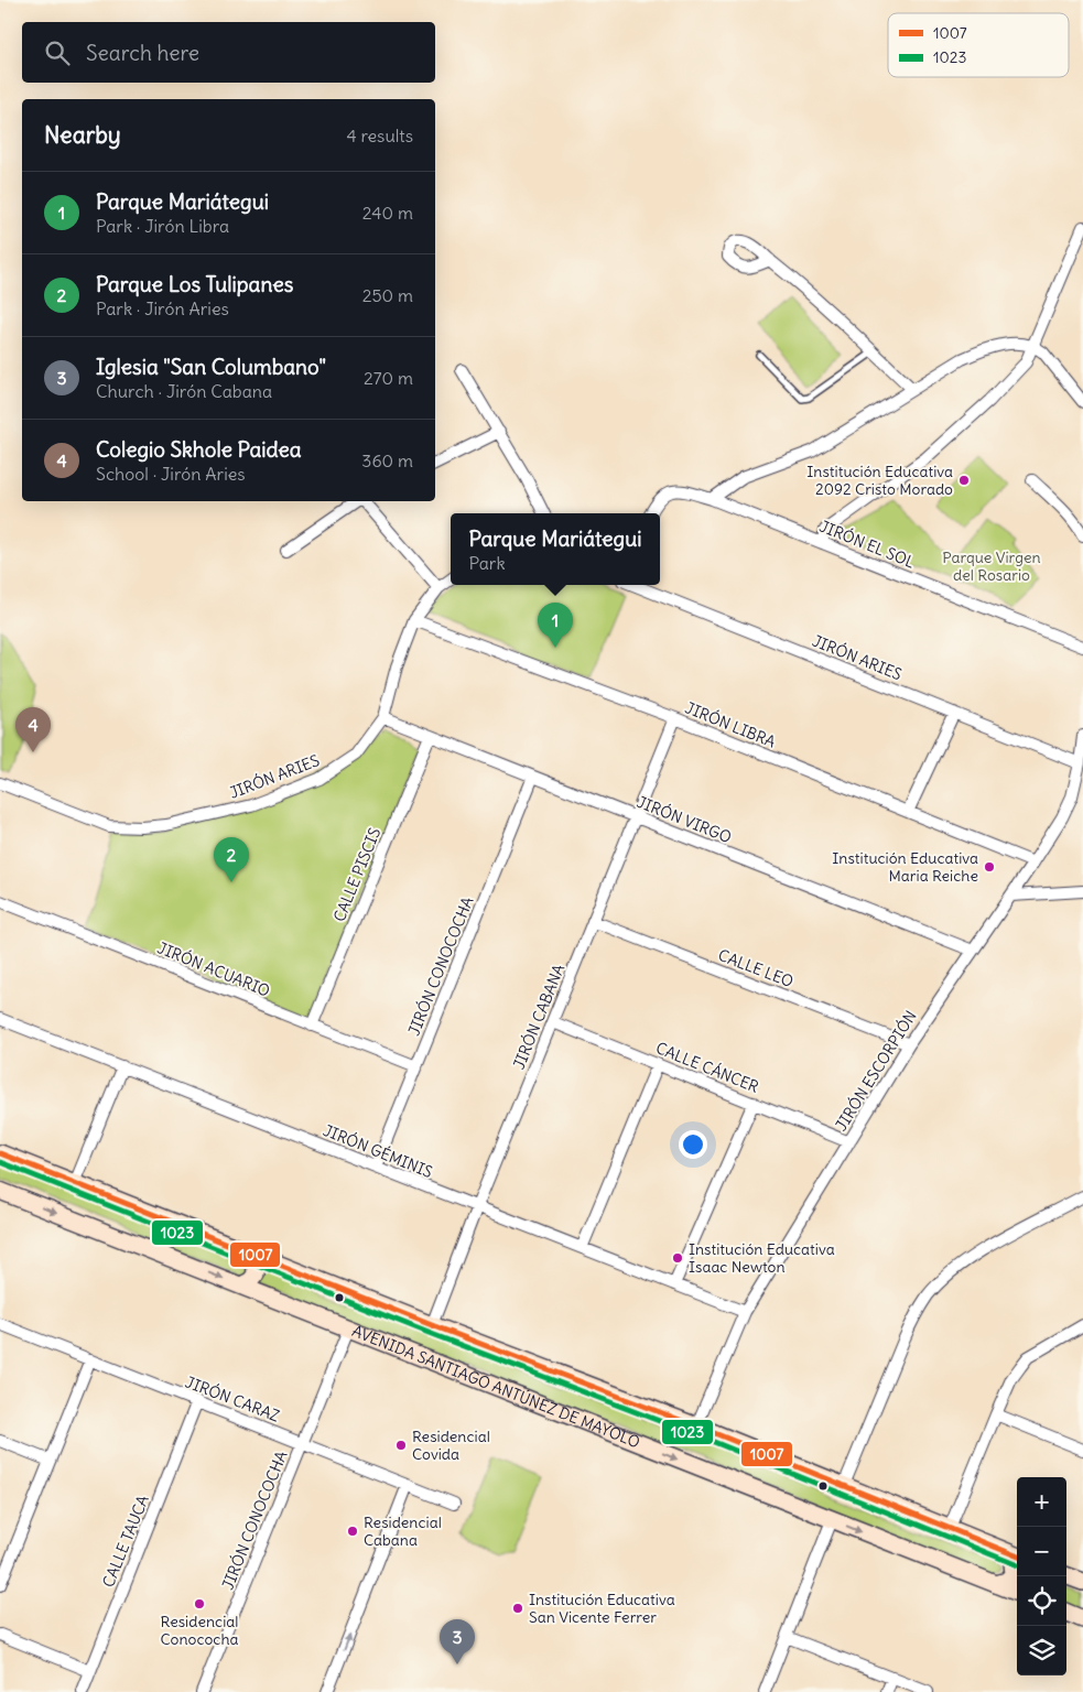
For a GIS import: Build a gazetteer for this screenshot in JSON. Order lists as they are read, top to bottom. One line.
{"streets":{"main road":["AVENIDA SANTIAGO ANTÚNEZ DE MAYOLO"],"street":["JIRÓN EL SOL","JIRÓN ARIES","JIRÓN LIBRA","JIRÓN VIRGO","CALLE PISCIS","JIRÓN CONOCOCHA","CALLE LEO","JIRÓN ACUARIO","JIRÓN CABANA","CALLE CÁNCER","JIRÓN ESCORPIÓN","JIRÓN GÉMINIS","JIRÓN CARAZ","CALLE TAUCA"]},"crossings":[["JIRÓN ARIES","JIRÓN LIBRA"],["JIRÓN ARIES","JIRÓN VIRGO"],["JIRÓN ARIES","JIRÓN ESCORPIÓN"],["JIRÓN LIBRA","JIRÓN CABANA"],["JIRÓN LIBRA","JIRÓN ESCORPIÓN"],["JIRÓN VIRGO","CALLE PISCIS"],["JIRÓN VIRGO","JIRÓN CONOCOCHA"],["JIRÓN VIRGO","JIRÓN CABANA"],["JIRÓN VIRGO","JIRÓN ESCORPIÓN"],["CALLE PISCIS","JIRÓN ACUARIO"],["JIRÓN CONOCOCHA","JIRÓN ACUARIO"],["JIRÓN CONOCOCHA","JIRÓN GÉMINIS"],["JIRÓN CONOCOCHA","AVENIDA SANTIAGO ANTÚNEZ DE MAYOLO"],["JIRÓN CONOCOCHA","JIRÓN CARAZ"],["CALLE LEO","JIRÓN CABANA"],["CALLE LEO","JIRÓN ESCORPIÓN"],["JIRÓN CABANA","CALLE CÁNCER"],["JIRÓN CABANA","JIRÓN GÉMINIS"],["CALLE CÁNCER","JIRÓN ESCORPIÓN"],["JIRÓN ESCORPIÓN","JIRÓN GÉMINIS"],["JIRÓN CARAZ","CALLE TAUCA"]],"parks":["Parque Virgen del Rosario"],"places":["Institución Educativa 2092 Cristo Morado","Institución Educativa Maria Reiche","Institución Educativa Isaac Newton","Residencial Covida","Residencial Cabana","Residencial Conococha","Institución Educativa San Vicente Ferrer"],"lines":["transit line 1007","transit line 1023"],"legend":["1007","1023"],"page":{"search":"Search here","heading":["Nearby","4 results"],"list":[{"mark":"1","name":"Parque Mariátegui","note":"Park · Jirón Libra","value":"240 m"},{"mark":"2","name":"Parque Los Tulipanes","note":"Park · Jirón Aries","value":"250 m"},{"mark":"3","name":"Iglesia \"San Columbano\"","note":"Church · Jirón Cabana","value":"270 m"},{"mark":"4","name":"Colegio Skhole Paidea","note":"School · Jirón Aries","value":"360 m"}],"popup":["Parque Mariátegui","Park"],"pins":["1","4","2","3"],"map_buttons":["+","−"]}}
